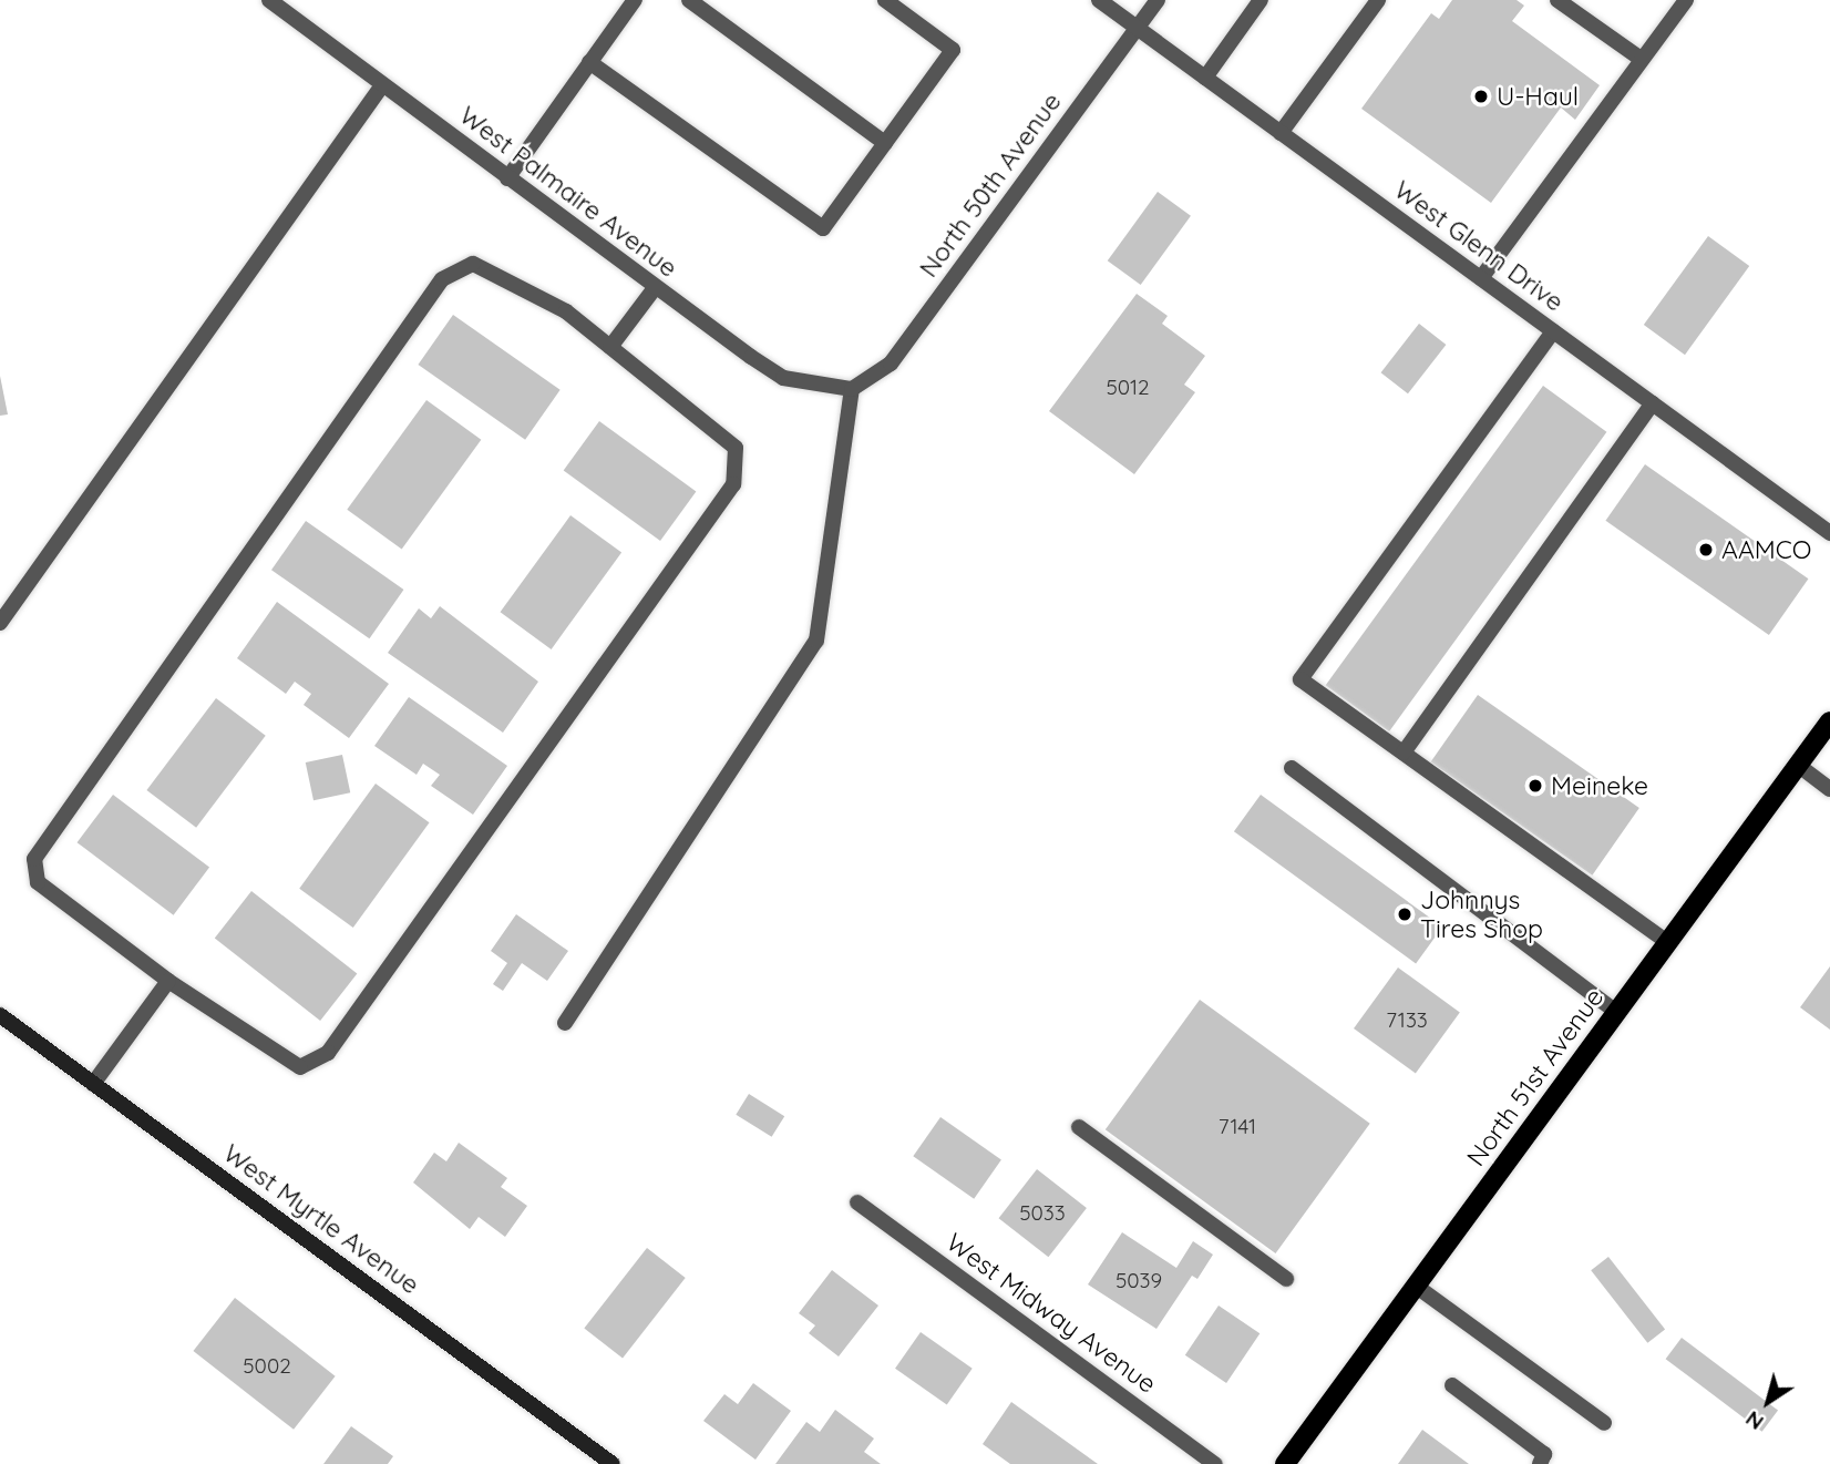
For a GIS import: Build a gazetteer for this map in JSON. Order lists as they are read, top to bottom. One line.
{"streets":{"main road":["North 51st Avenue"],"street":["North 50th Avenue","West Palmaire Avenue","West Glenn Drive","West Myrtle Avenue","West Midway Avenue"]},"crossings":[["North 50th Avenue","West Palmaire Avenue"],["North 50th Avenue","West Glenn Drive"]],"places":["U-Haul","AAMCO","Meineke","Johnnys Tires Shop"],"house_numbers":["5012","7133","7141","5033","5039","5002"],"north":"bottom left"}
